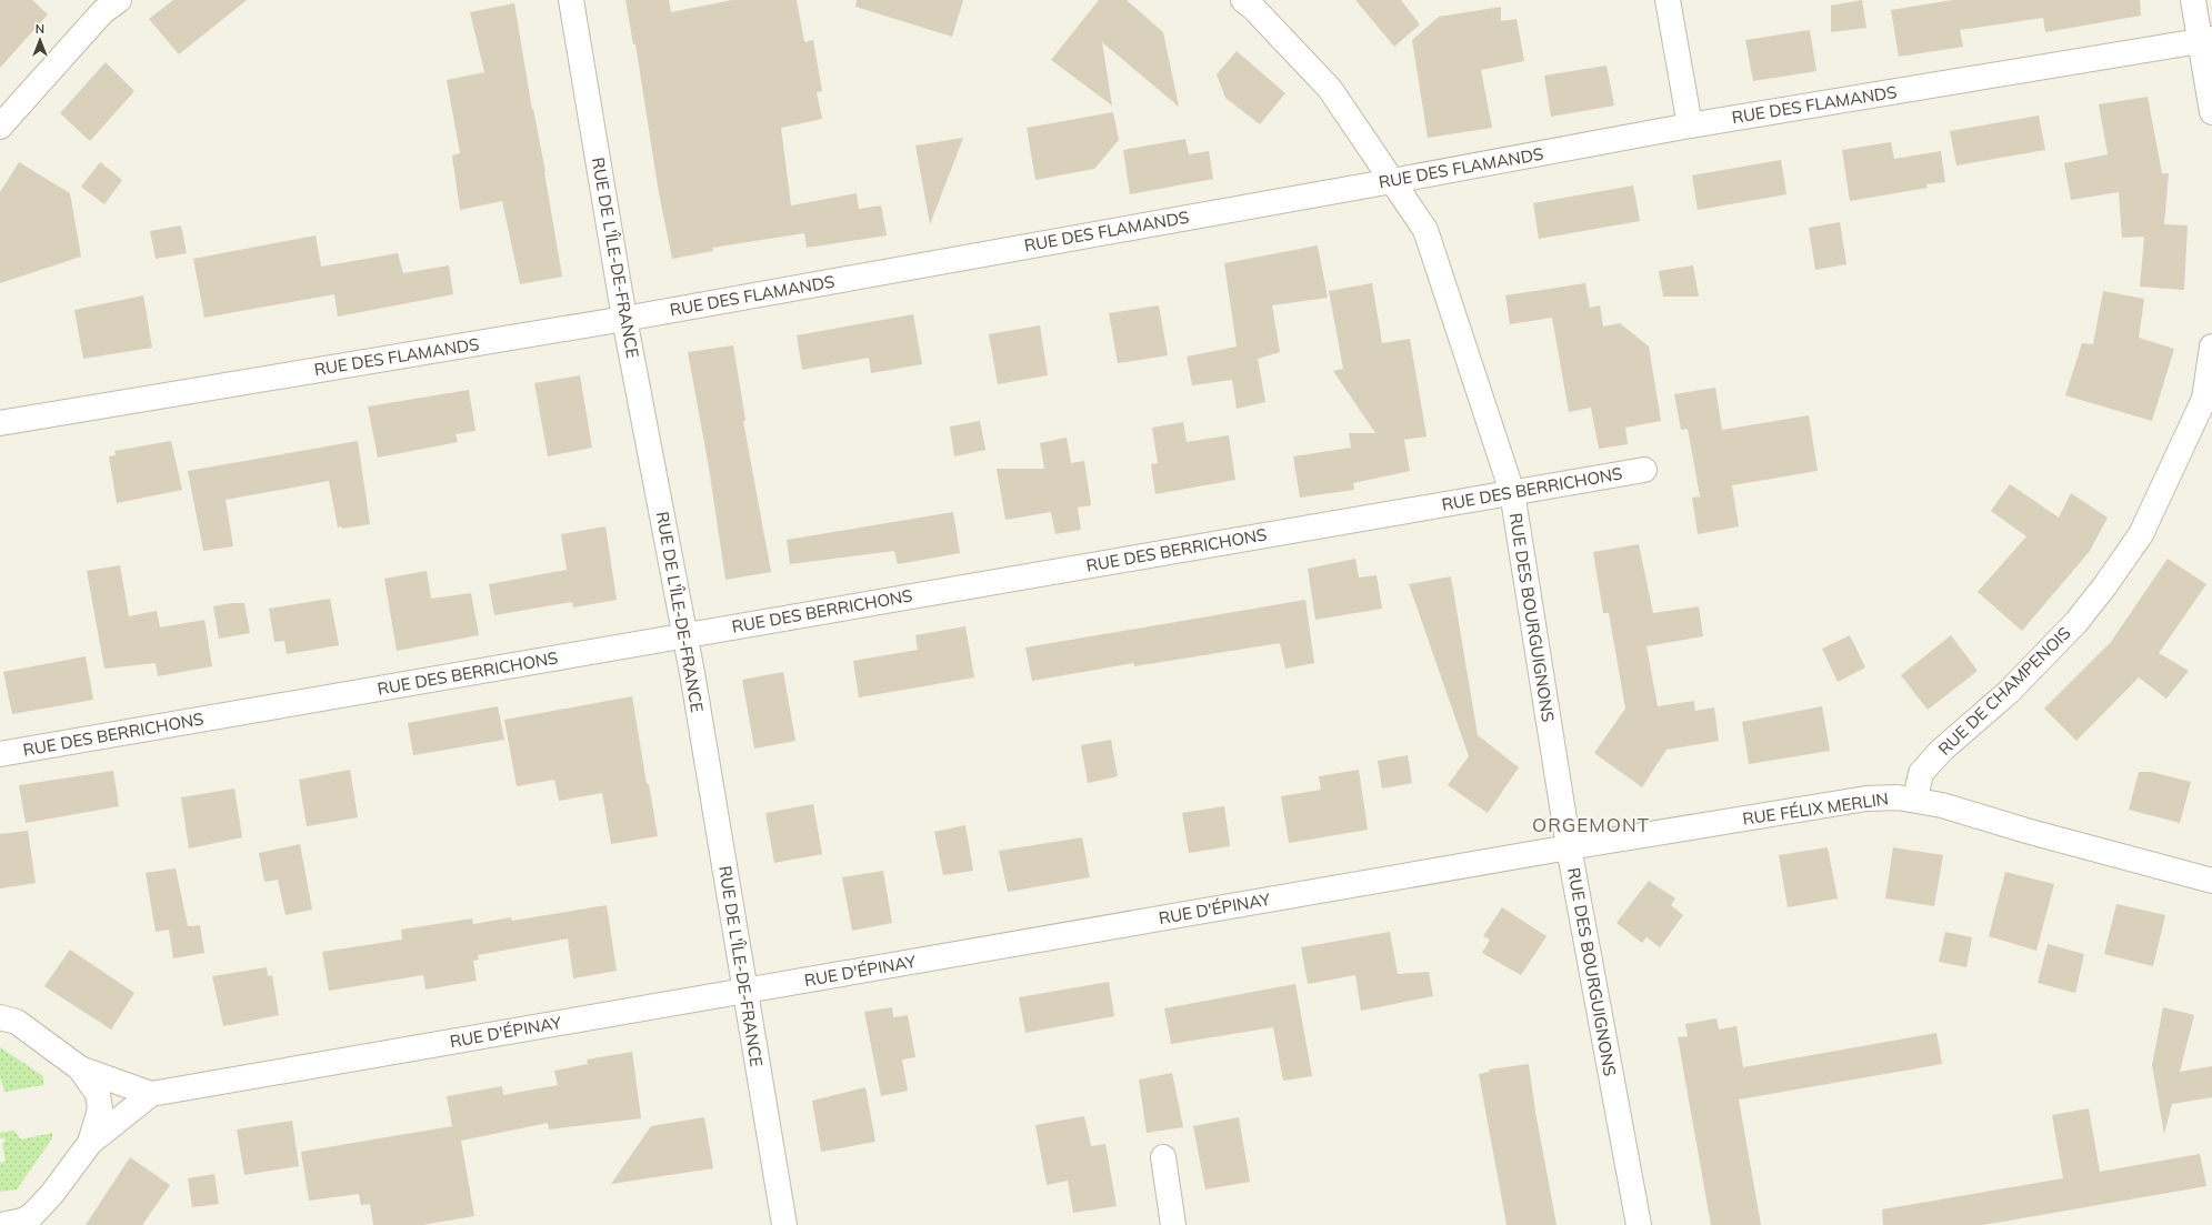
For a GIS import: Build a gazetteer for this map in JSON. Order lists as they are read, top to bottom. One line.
{"streets":{"street":["RUE DES FLAMANDS","RUE DE L'ÎLE-DE-FRANCE","RUE DES BERRICHONS","RUE DES BOURGUIGNONS","RUE DE CHAMPENOIS","RUE FÉLIX MERLIN","RUE D'ÉPINAY"]},"crossings":[["RUE DES FLAMANDS","RUE DE L'ÎLE-DE-FRANCE"],["RUE DES FLAMANDS","RUE DES BOURGUIGNONS"],["RUE DE L'ÎLE-DE-FRANCE","RUE DES BERRICHONS"],["RUE DE L'ÎLE-DE-FRANCE","RUE D'ÉPINAY"],["RUE DES BERRICHONS","RUE DES BOURGUIGNONS"],["RUE DES BOURGUIGNONS","RUE FÉLIX MERLIN"],["RUE DES BOURGUIGNONS","RUE D'ÉPINAY"],["RUE DE CHAMPENOIS","RUE FÉLIX MERLIN"],["RUE FÉLIX MERLIN","RUE D'ÉPINAY"]],"districts":["ORGEMONT"],"north":"top"}
